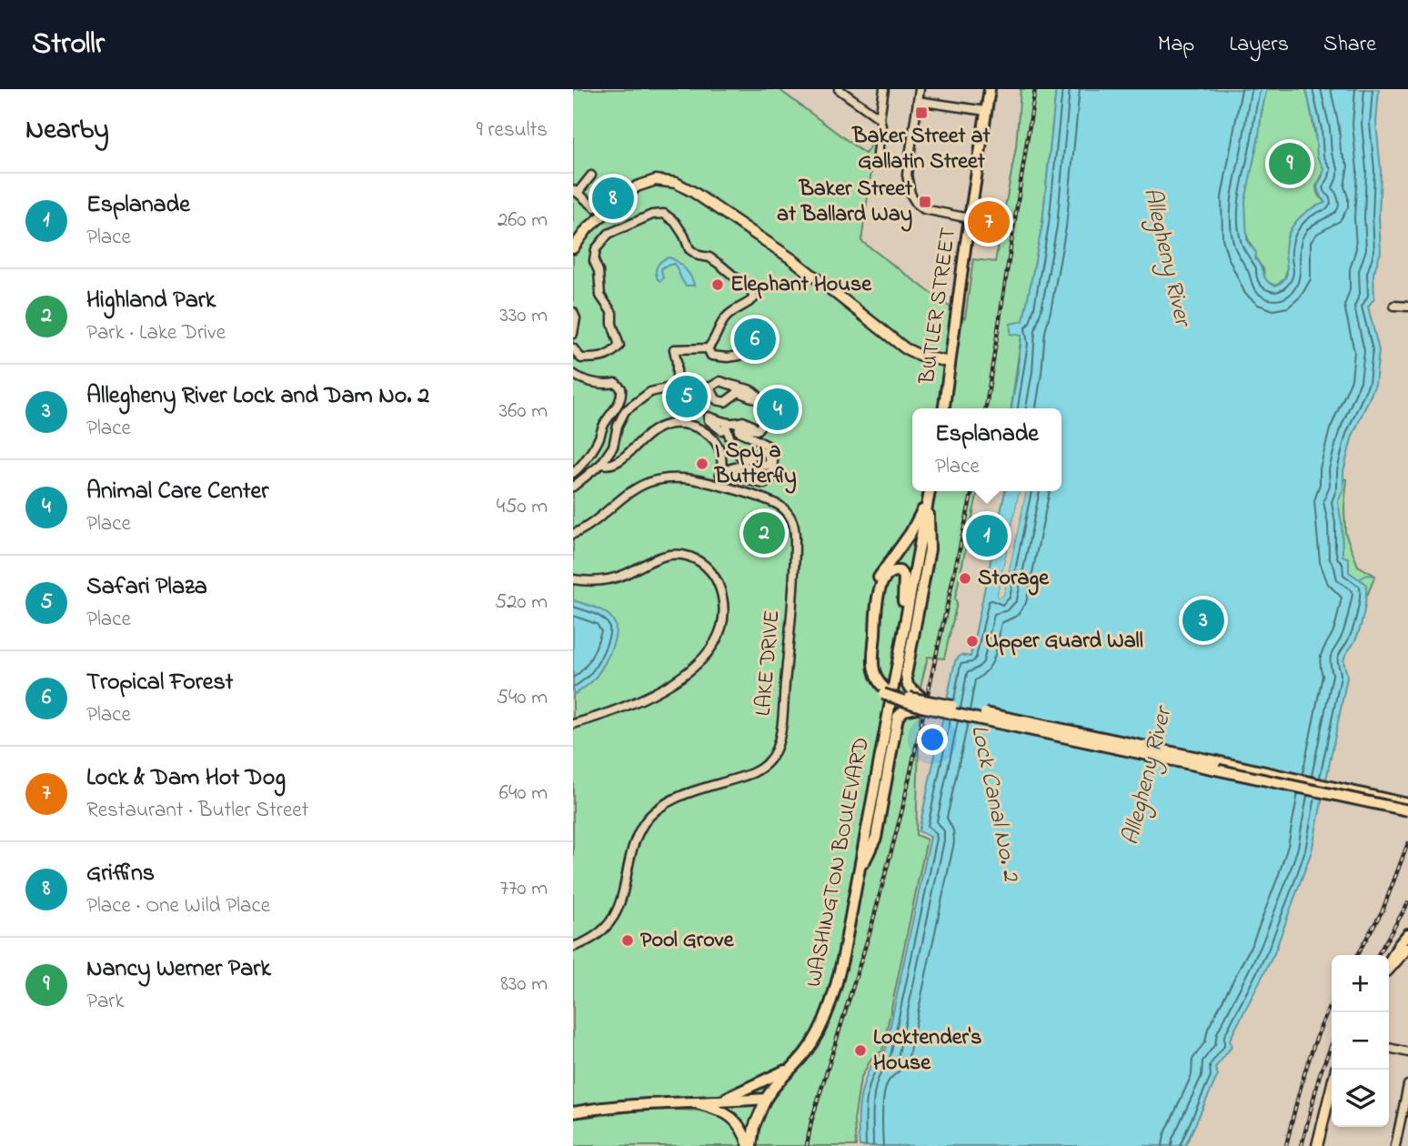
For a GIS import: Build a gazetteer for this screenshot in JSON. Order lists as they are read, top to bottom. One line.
{"streets":{"highway":["BUTLER STREET","WASHINGTON BOULEVARD"],"street":["LAKE DRIVE"]},"water":["Allegheny River","Lock Canal No. 2"],"places":{"transit":["Baker Street at Gallatin Street","Baker Street at Ballard Way"],"other":["Elephant House","I Spy a Butterfly","Storage","Upper Guard Wall","Pool Grove","Locktender's House"]},"page":{"header":"Strollr","nav":["Map","Layers","Share"],"heading":["Nearby","9 results"],"pins":["9","8","7","6","5","4","2","1","3"],"list":[{"mark":"1","name":"Esplanade","note":"Place","value":"260 m"},{"mark":"2","name":"Highland Park","note":"Park · Lake Drive","value":"330 m"},{"mark":"3","name":"Allegheny River Lock and Dam No. 2","note":"Place","value":"360 m"},{"mark":"4","name":"Animal Care Center","note":"Place","value":"450 m"},{"mark":"5","name":"Safari Plaza","note":"Place","value":"520 m"},{"mark":"6","name":"Tropical Forest","note":"Place","value":"540 m"},{"mark":"7","name":"Lock & Dam Hot Dog","note":"Restaurant · Butler Street","value":"640 m"},{"mark":"8","name":"Griffins","note":"Place · One Wild Place","value":"770 m"},{"mark":"9","name":"Nancy Werner Park","note":"Park","value":"830 m"}],"popup":["Esplanade","Place"],"map_buttons":["+","−"]}}
